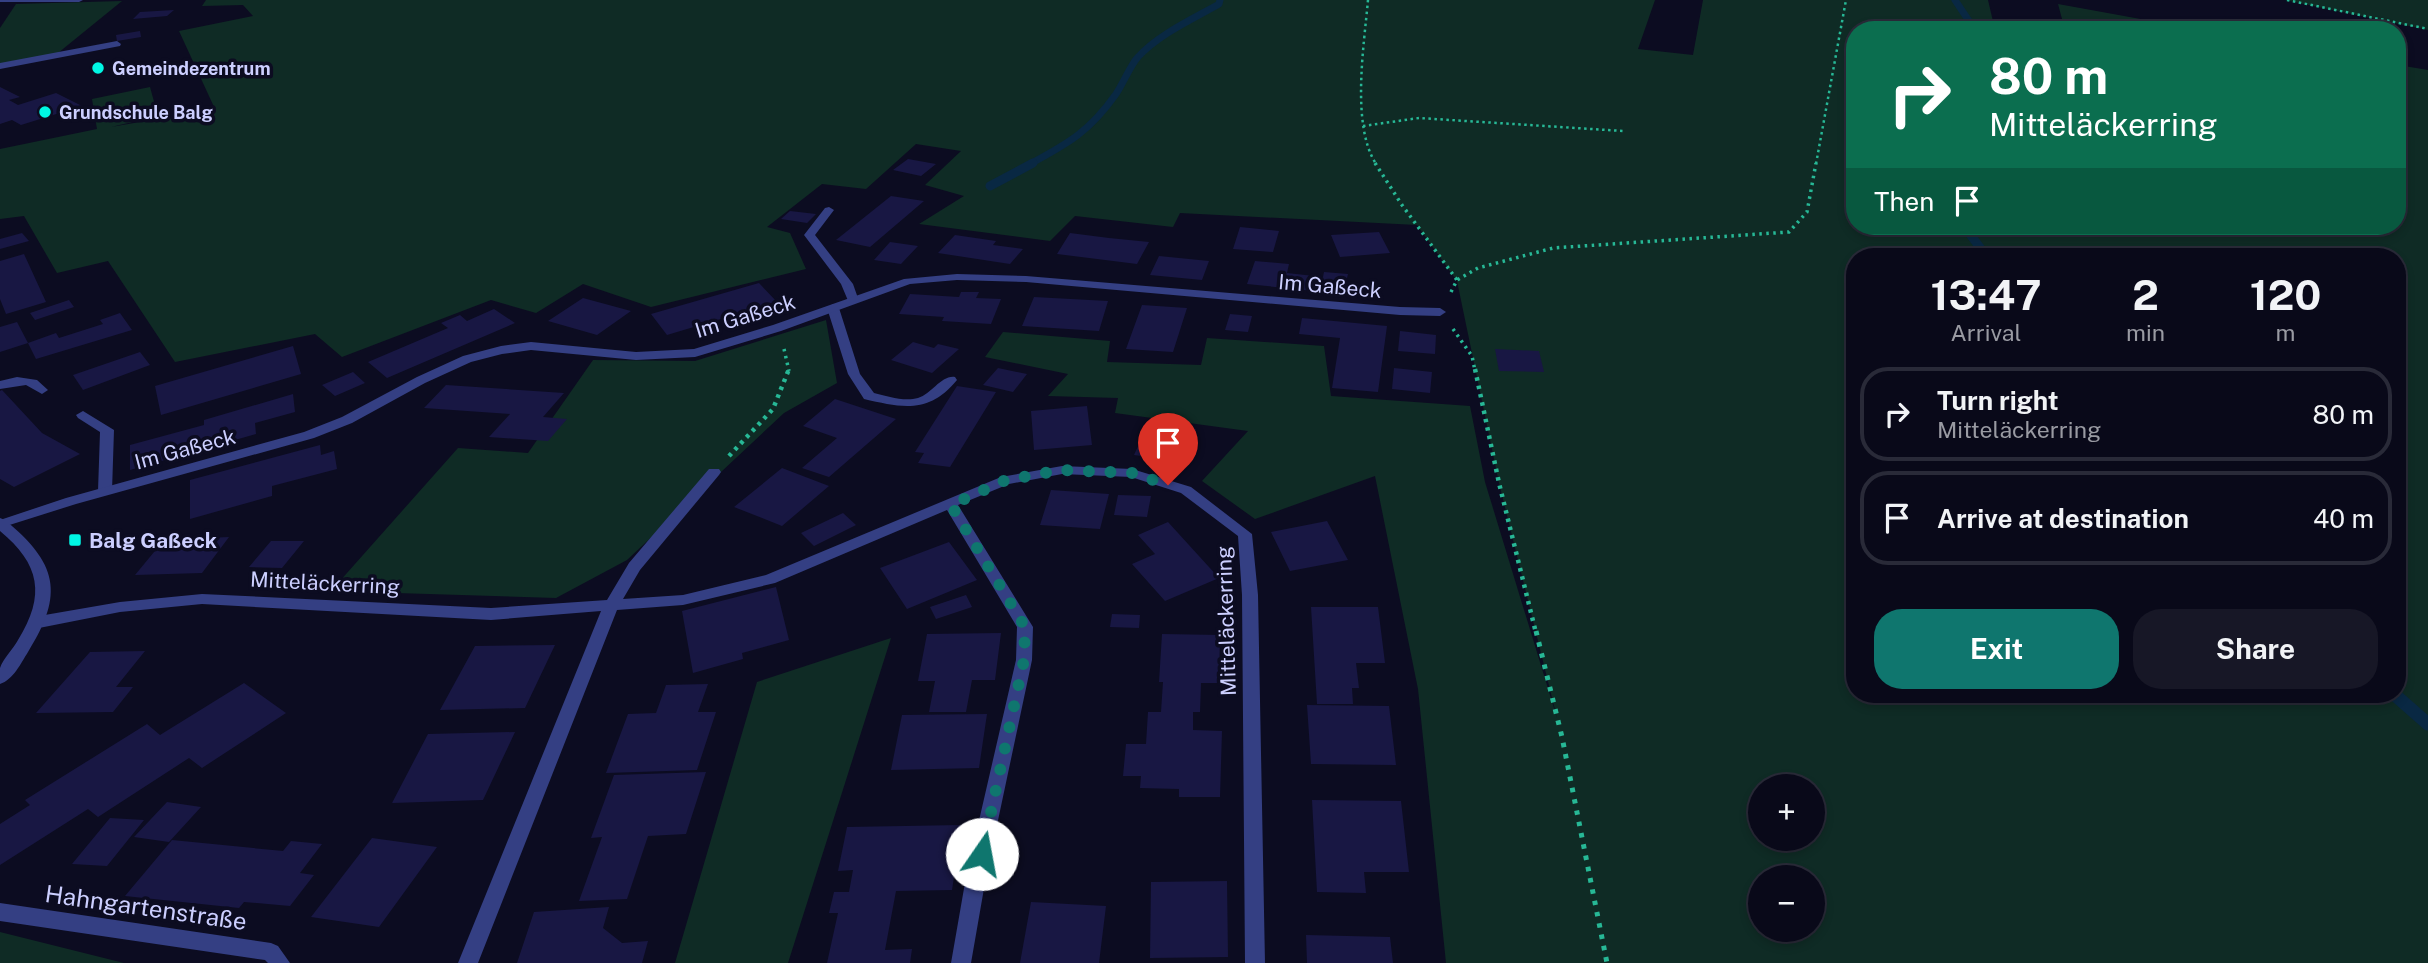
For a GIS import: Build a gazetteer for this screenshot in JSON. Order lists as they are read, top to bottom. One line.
{"streets":{"street":["Im Gaßeck","Mitteläckerring","Hahngartenstraße"]},"places":{"other":["Gemeindezentrum","Grundschule Balg"],"transit":["Balg Gaßeck"]},"page":{"turn":["80 m","Mitteläckerring"],"then":"Then","eta":["13:47","Arrival","2","min","120","m"],"list":[{"name":"Turn right","note":"Mitteläckerring","value":"80 m"},{"name":"Arrive at destination","value":"40 m"}],"buttons":["Exit","Share"],"map_buttons":["+","−"]}}
